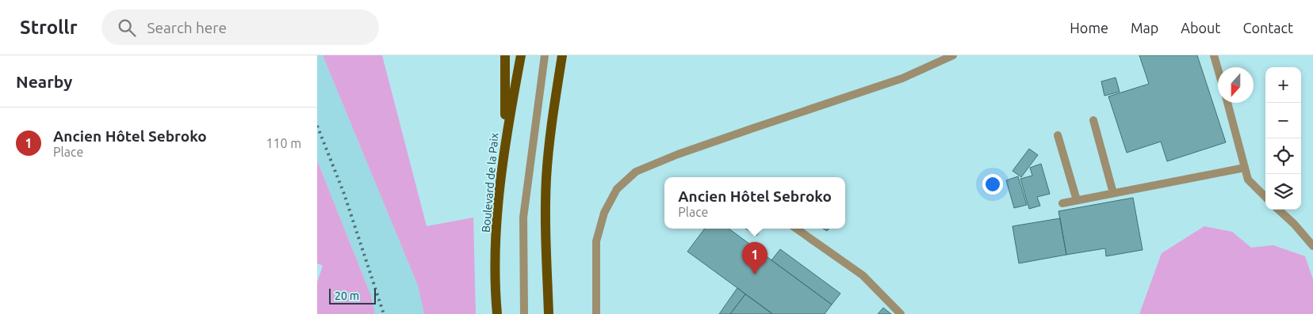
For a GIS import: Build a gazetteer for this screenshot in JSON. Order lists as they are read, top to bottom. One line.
{"streets":{"main road":["Boulevard de la Paix"]},"scale_bar":"20 m","north":"bottom","page":{"header":"Strollr","search":"Search here","nav":["Home","Map","About","Contact"],"heading":"Nearby","map_buttons":["+","−"],"list":[{"mark":"1","name":"Ancien Hôtel Sebroko","note":"Place","value":"110 m"}],"popup":["Ancien Hôtel Sebroko","Place"],"pins":"1","scale":"20 m"}}
